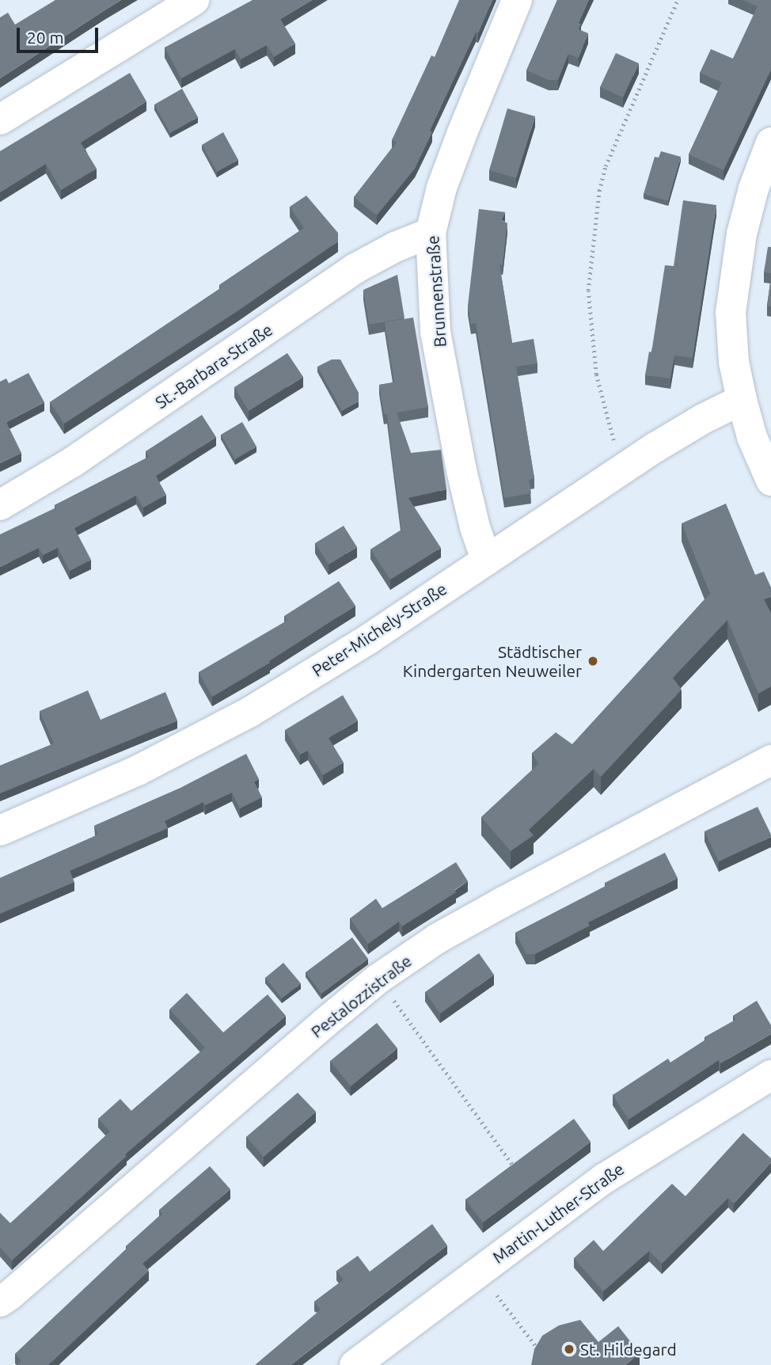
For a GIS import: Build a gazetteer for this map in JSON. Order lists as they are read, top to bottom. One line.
{"streets":{"street":["Brunnenstraße","St.-Barbara-Straße","Peter-Michely-Straße","Pestalozzistraße","Martin-Luther-Straße"]},"crossings":[["Brunnenstraße","St.-Barbara-Straße"],["Brunnenstraße","Peter-Michely-Straße"]],"places":["Städtischer Kindergarten Neuweiler","St. Hildegard"],"scale_bar":"20 m"}
